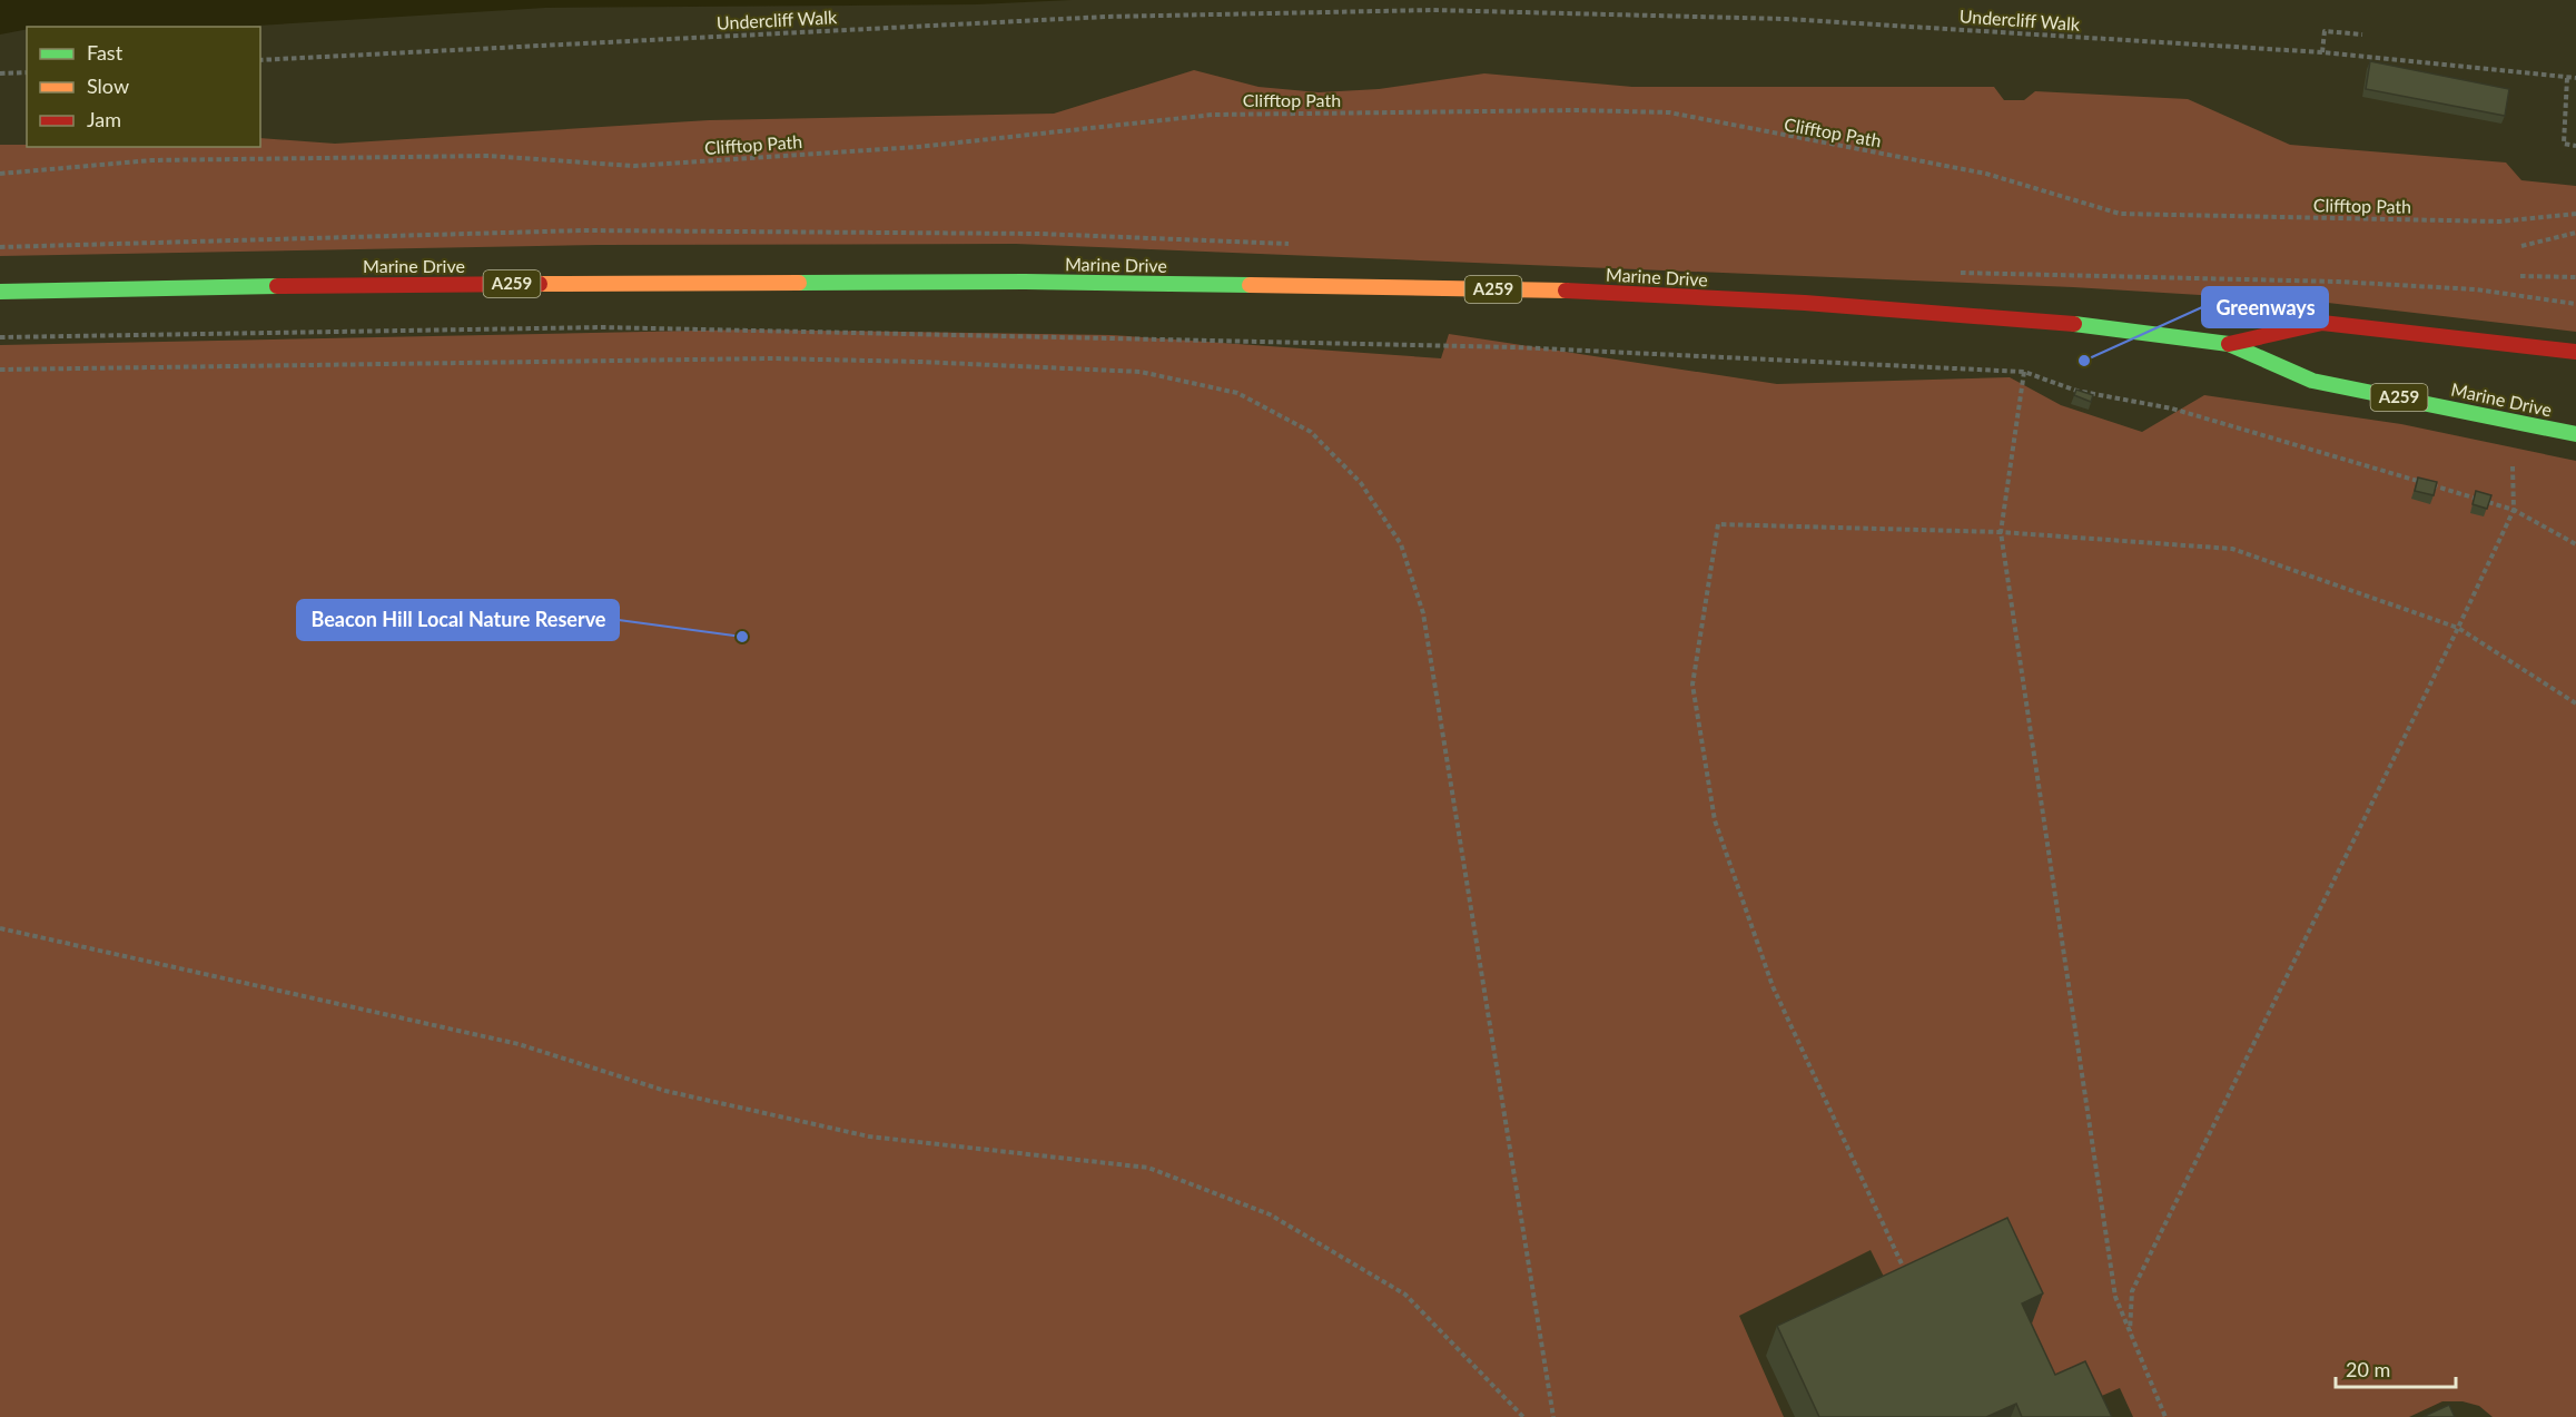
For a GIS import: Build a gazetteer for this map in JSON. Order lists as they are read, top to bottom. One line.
{"streets":{"main road":["Marine Drive","A259"],"path":["Undercliff Walk","Clifftop Path"]},"places":["Greenways","Beacon Hill Local Nature Reserve"],"legend":["Fast","Slow","Jam"],"scale_bar":"20 m"}
